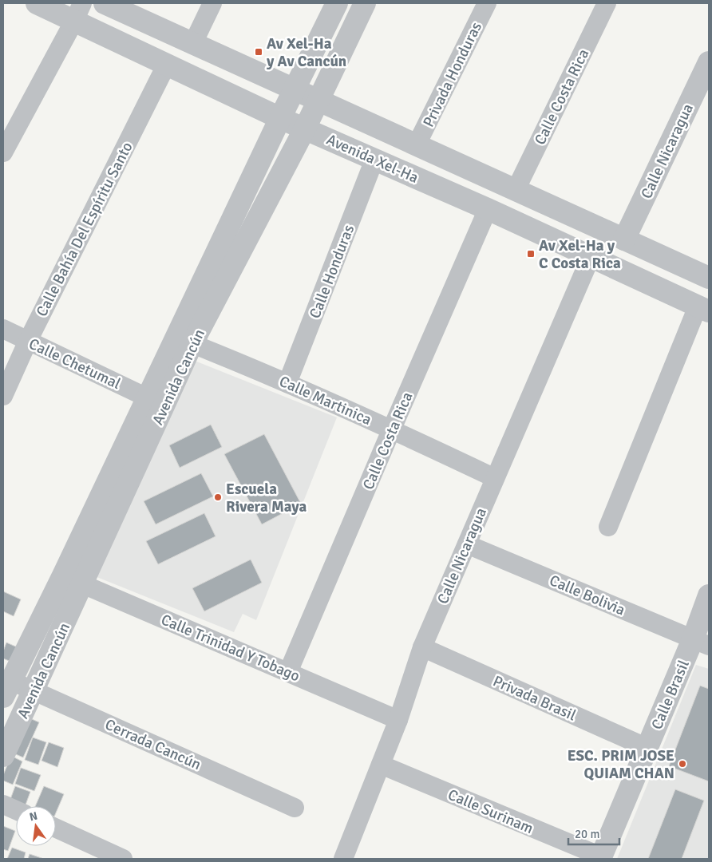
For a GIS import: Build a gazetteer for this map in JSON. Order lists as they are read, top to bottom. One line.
{"streets":{"street":["Privada Honduras","Calle Costa Rica","Calle Nicaragua","Avenida Xel-Ha","Calle Bahía Del Espíritu Santo","Calle Honduras","Calle Chetumal","Avenida Cancún","Calle Martinica","Calle Bolivia","Calle Trinidad Y Tobago","Calle Brasil","Privada Brasil","Cerrada Cancún","Calle Surinam"]},"crossings":[["Privada Honduras","Avenida Xel-Ha"],["Calle Costa Rica","Avenida Xel-Ha"],["Calle Costa Rica","Calle Martinica"],["Calle Costa Rica","Calle Trinidad Y Tobago"],["Calle Nicaragua","Avenida Xel-Ha"],["Calle Nicaragua","Calle Martinica"],["Calle Nicaragua","Calle Bolivia"],["Calle Nicaragua","Calle Trinidad Y Tobago"],["Calle Nicaragua","Privada Brasil"],["Calle Nicaragua","Calle Surinam"],["Avenida Xel-Ha","Calle Bahía Del Espíritu Santo"],["Avenida Xel-Ha","Calle Honduras"],["Avenida Xel-Ha","Avenida Cancún"],["Calle Bahía Del Espíritu Santo","Calle Chetumal"],["Calle Honduras","Calle Martinica"],["Calle Chetumal","Avenida Cancún"],["Avenida Cancún","Calle Martinica"],["Avenida Cancún","Calle Trinidad Y Tobago"],["Avenida Cancún","Cerrada Cancún"],["Calle Bolivia","Calle Brasil"],["Calle Brasil","Privada Brasil"],["Calle Brasil","Calle Surinam"]],"places":{"transit":["Av Xel-Ha y Av Cancún","Av Xel-Ha y C Costa Rica"],"other":["Escuela Rivera Maya","ESC. PRIM JOSE QUIAM CHAN"]},"scale_bar":"20 m","north":"top"}
